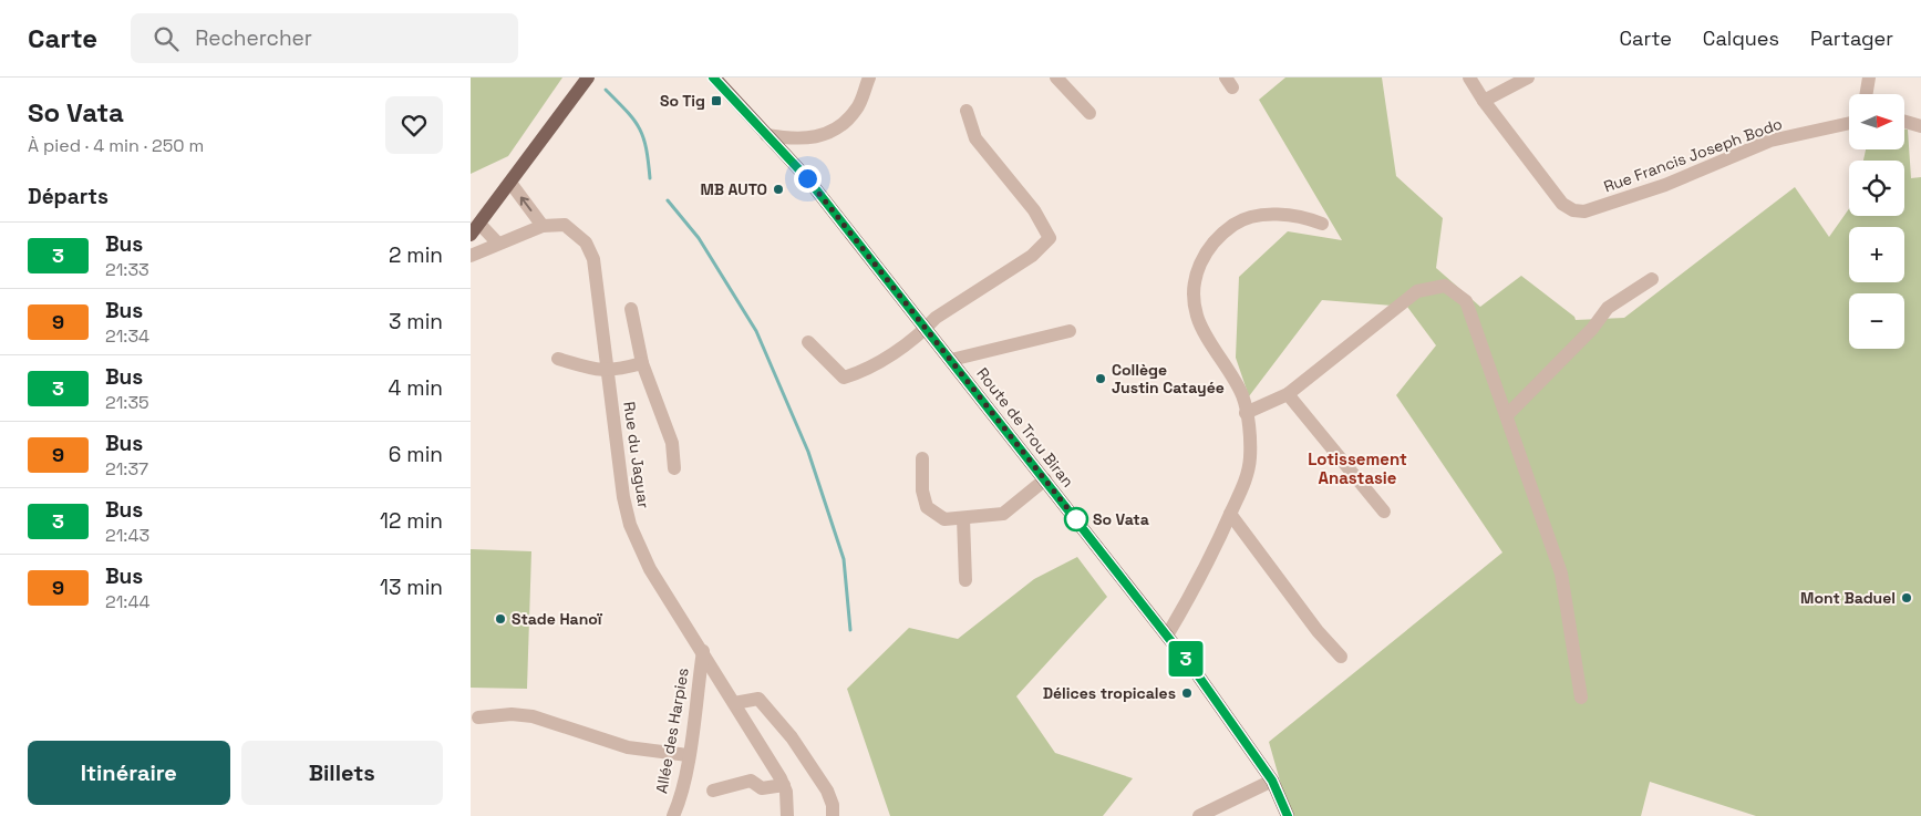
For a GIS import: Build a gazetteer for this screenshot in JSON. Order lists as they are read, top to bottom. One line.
{"streets":{"main road":["Route de Trou Biran"],"street":["Rue Francis Joseph Bodo","Rue du Jaguar","Allée des Harpies"]},"crossings":[["Rue du Jaguar","Allée des Harpies"]],"districts":["Lotissement Anastasie"],"places":{"transit":["So Tig"],"other":["MB AUTO","Collège Justin Catayée","So Vata","Mont Baduel","Stade Hanoï","Délices tropicales"]},"lines":["bus line 3"],"north":"right","page":{"header":"Carte","search":"Rechercher","nav":["Carte","Calques","Partager"],"heading":[["So Vata","À pied · 4 min · 250 m"],"Départs"],"on_map":"3","map_buttons":["+","−"],"list":[{"mark":"3","name":"Bus","note":"21:33","value":"2 min"},{"mark":"9","name":"Bus","note":"21:34","value":"3 min"},{"mark":"3","name":"Bus","note":"21:35","value":"4 min"},{"mark":"9","name":"Bus","note":"21:37","value":"6 min"},{"mark":"3","name":"Bus","note":"21:43","value":"12 min"},{"mark":"9","name":"Bus","note":"21:44","value":"13 min"}],"buttons":["Itinéraire","Billets"]}}
